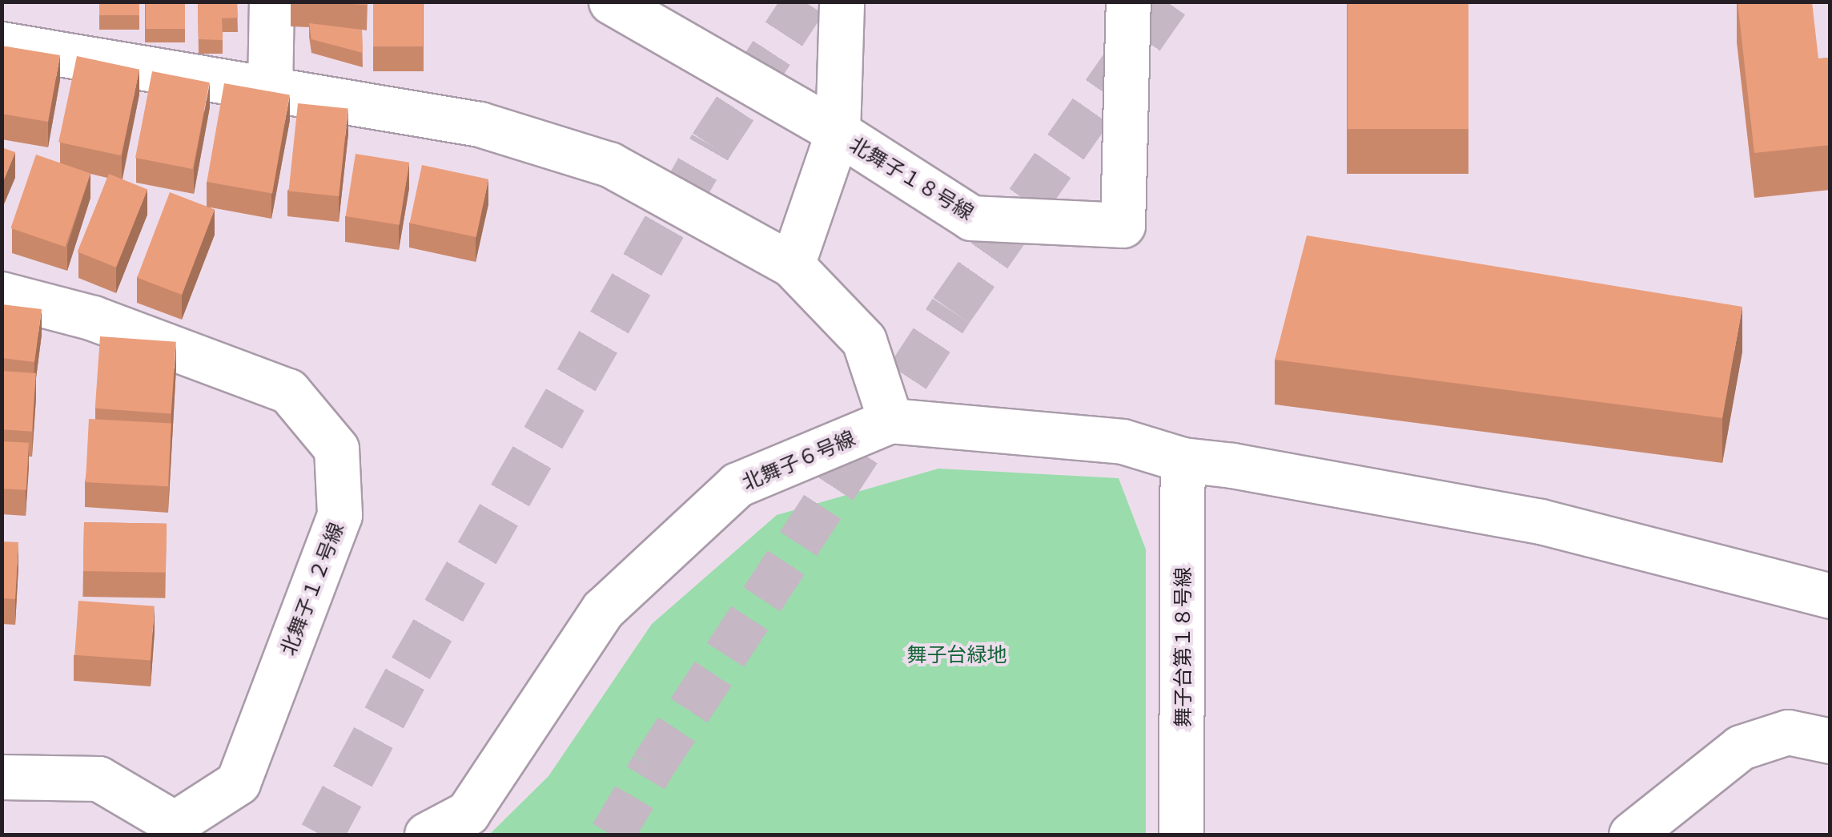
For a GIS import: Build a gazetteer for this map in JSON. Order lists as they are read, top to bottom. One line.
{"streets":{"street":["北舞子１８号線","北舞子６号線","北舞子１２号線","舞子台第１８号線"]},"crossings":[["北舞子６号線","舞子台第１８号線"]],"parks":["舞子台緑地"]}
